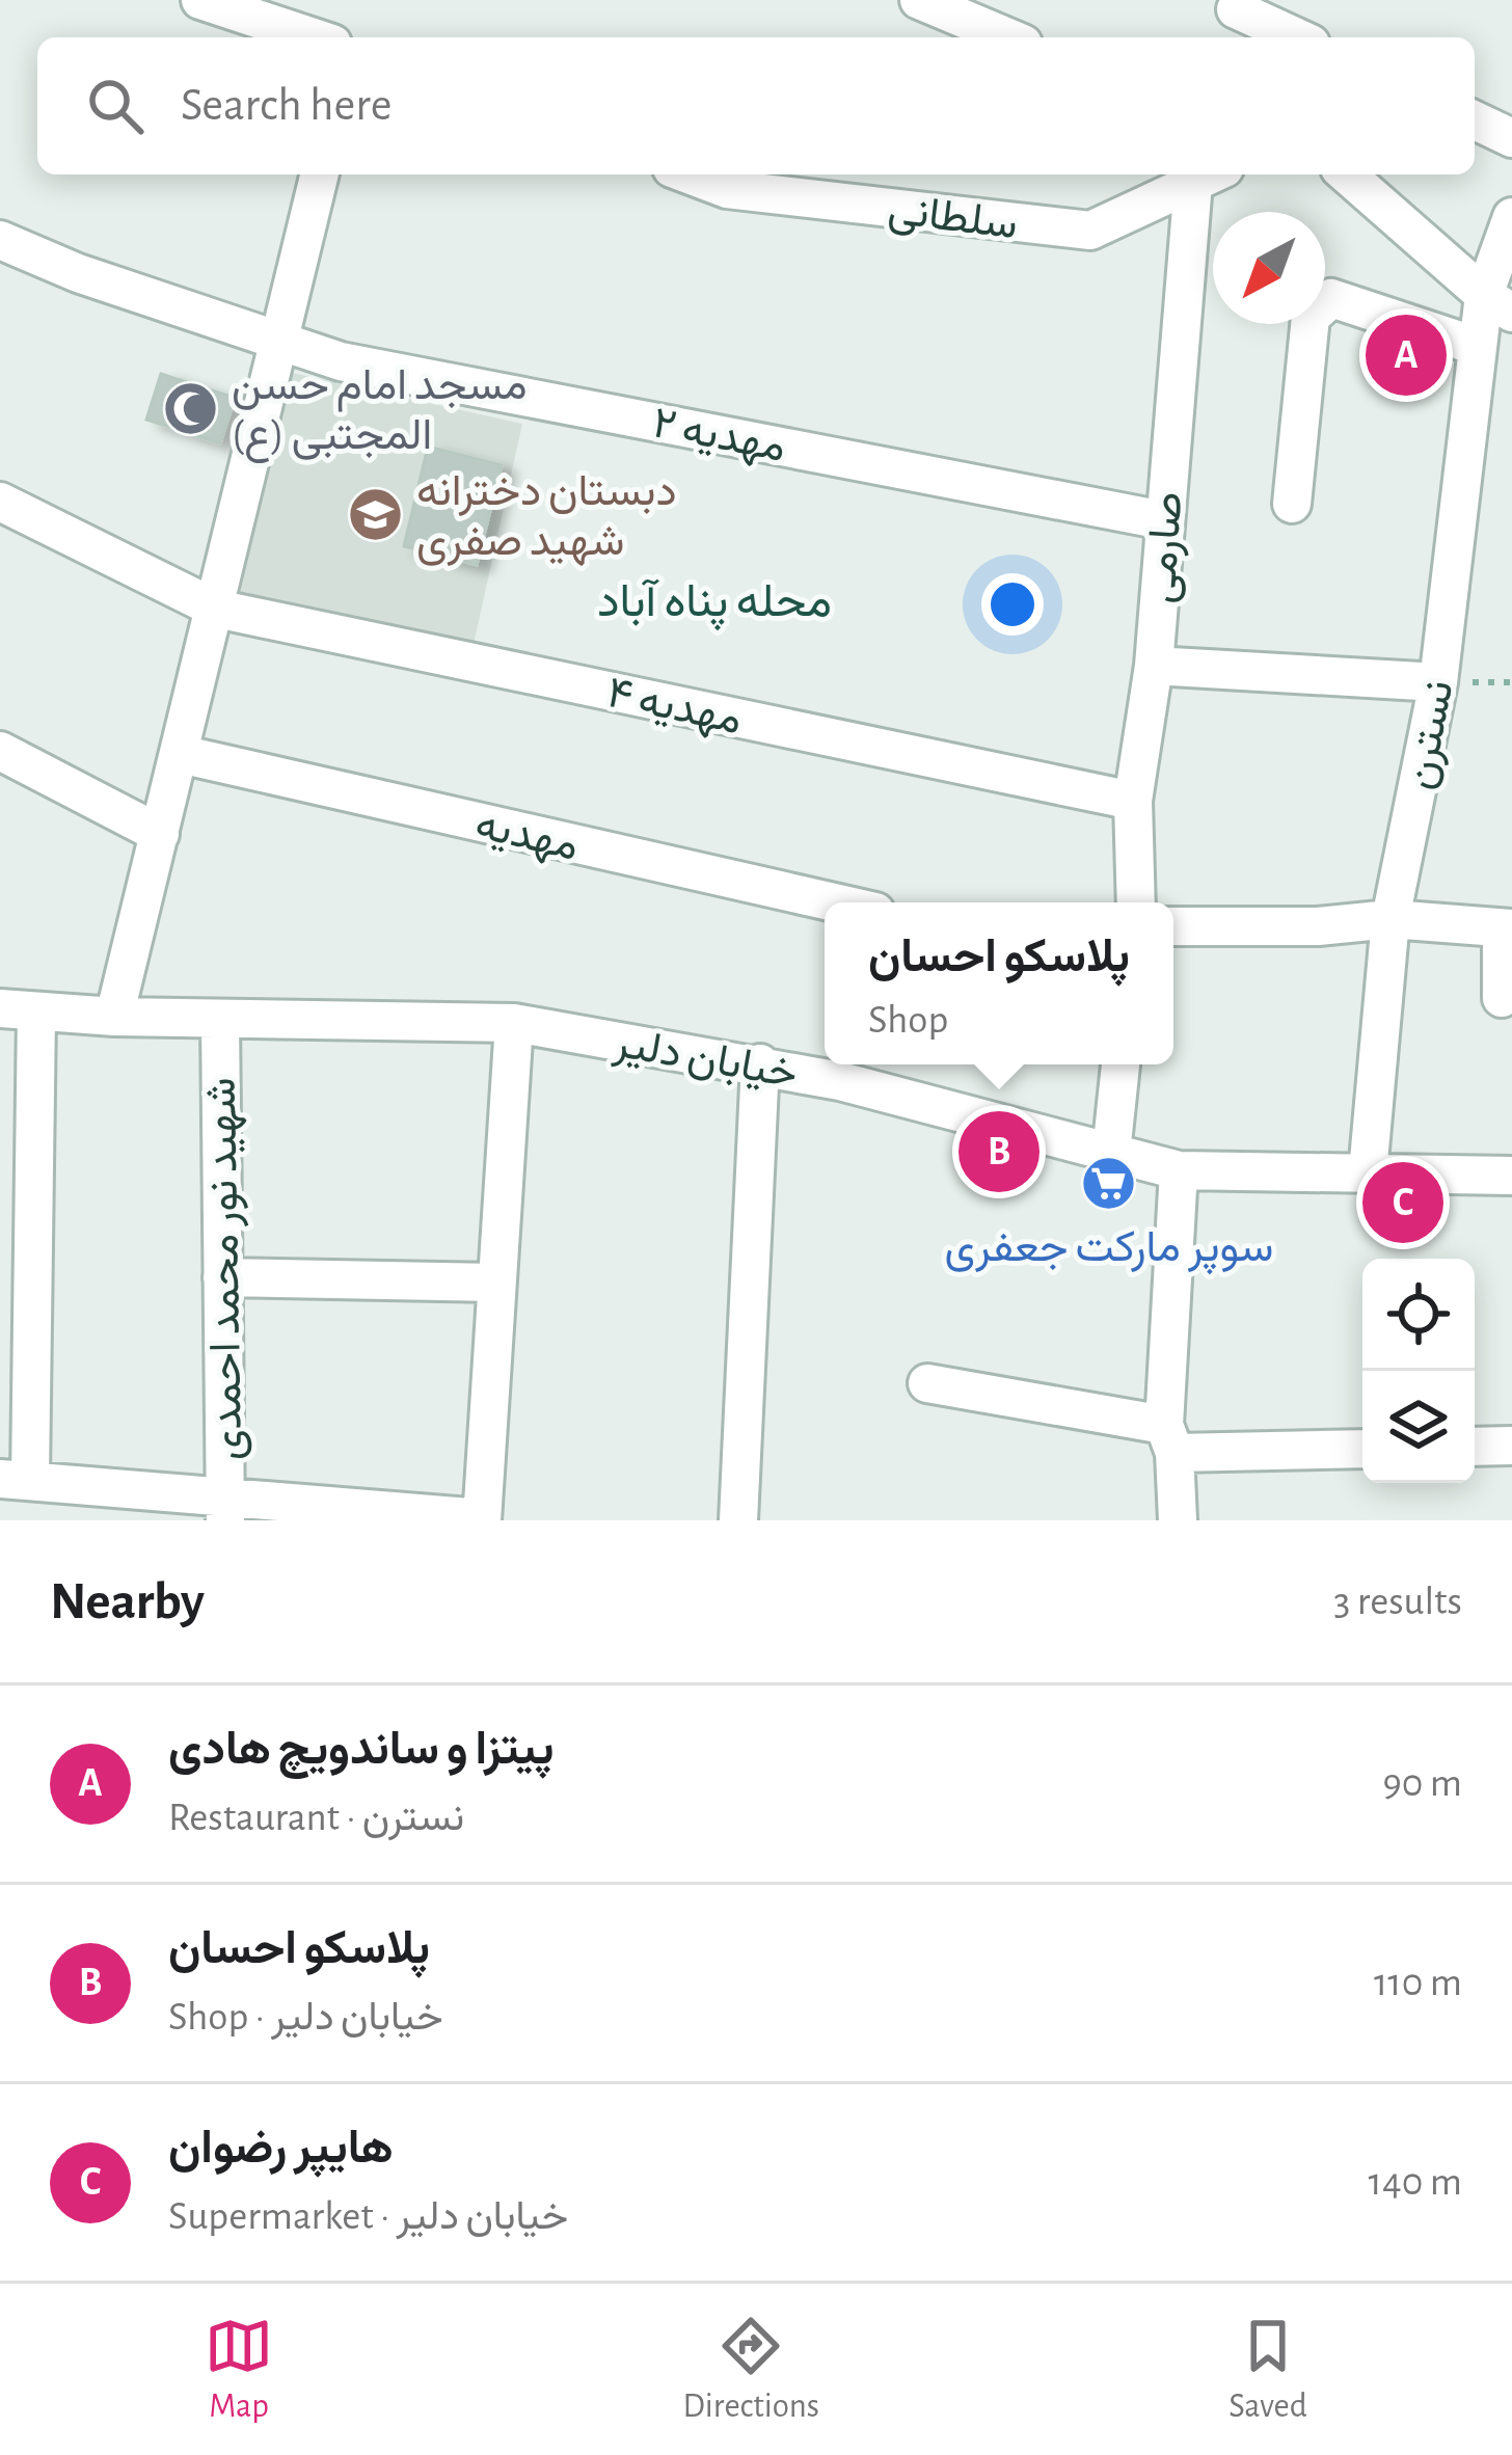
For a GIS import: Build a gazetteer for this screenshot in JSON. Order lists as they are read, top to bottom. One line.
{"streets":{"street":["سلطانی","مهدیه ۲","صارمی","مهدیه ۴","نسترن","مهدیه","خیابان دلیر","شهید نور محمد احمدی"]},"crossings":[["مهدیه ۲","صارمی"],["صارمی","مهدیه ۴"],["نسترن","خیابان دلیر"],["خیابان دلیر","شهید نور محمد احمدی"]],"districts":["محله پناه آباد"],"places":{"mosque":["مسجد امام حسن المجتبی (ع)"],"school or university":["دبستان دخترانه شهید صفری"],"supermarket":["سوپر مارکت جعفری"]},"north":"bottom left","page":{"search":"Search here","pins":["A","B","C"],"popup":["پلاسکو احسان","Shop"],"heading":["Nearby","3 results"],"list":[{"mark":"A","name":"پیتزا و ساندویچ هادی","note":"Restaurant · نسترن","value":"90 m"},{"mark":"B","name":"پلاسکو احسان","note":"Shop · خیابان دلیر","value":"110 m"},{"mark":"C","name":"هایپر رضوان","note":"Supermarket · خیابان دلیر","value":"140 m"}],"nav":["Map","Directions","Saved"]}}
